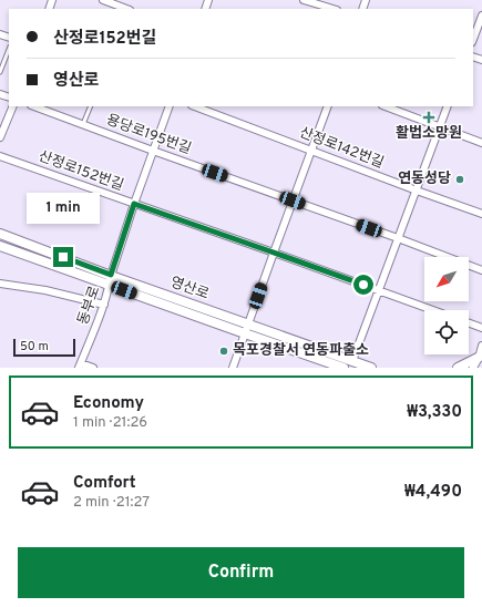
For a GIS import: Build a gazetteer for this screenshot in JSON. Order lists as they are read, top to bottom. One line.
{"streets":{"street":["용당로195번길","산정로142번길","산정로152번길","영산로","동부로"]},"crossings":[["용당로195번길","동부로"],["산정로152번길","동부로"],["영산로","동부로"]],"places":{"health":["활법소망원"],"other":["연동성당","목포경찰서 연동파출소"]},"scale_bar":"50 m","north":"bottom left","page":{"banner":["산정로152번길","영산로"],"bubble":"1 min","scale":"50 m","list":[{"name":"Economy","note":"1 min · 21:26","value":"₩3,330"},{"name":"Comfort","note":"2 min · 21:27","value":"₩4,490"}],"buttons":"Confirm"}}
